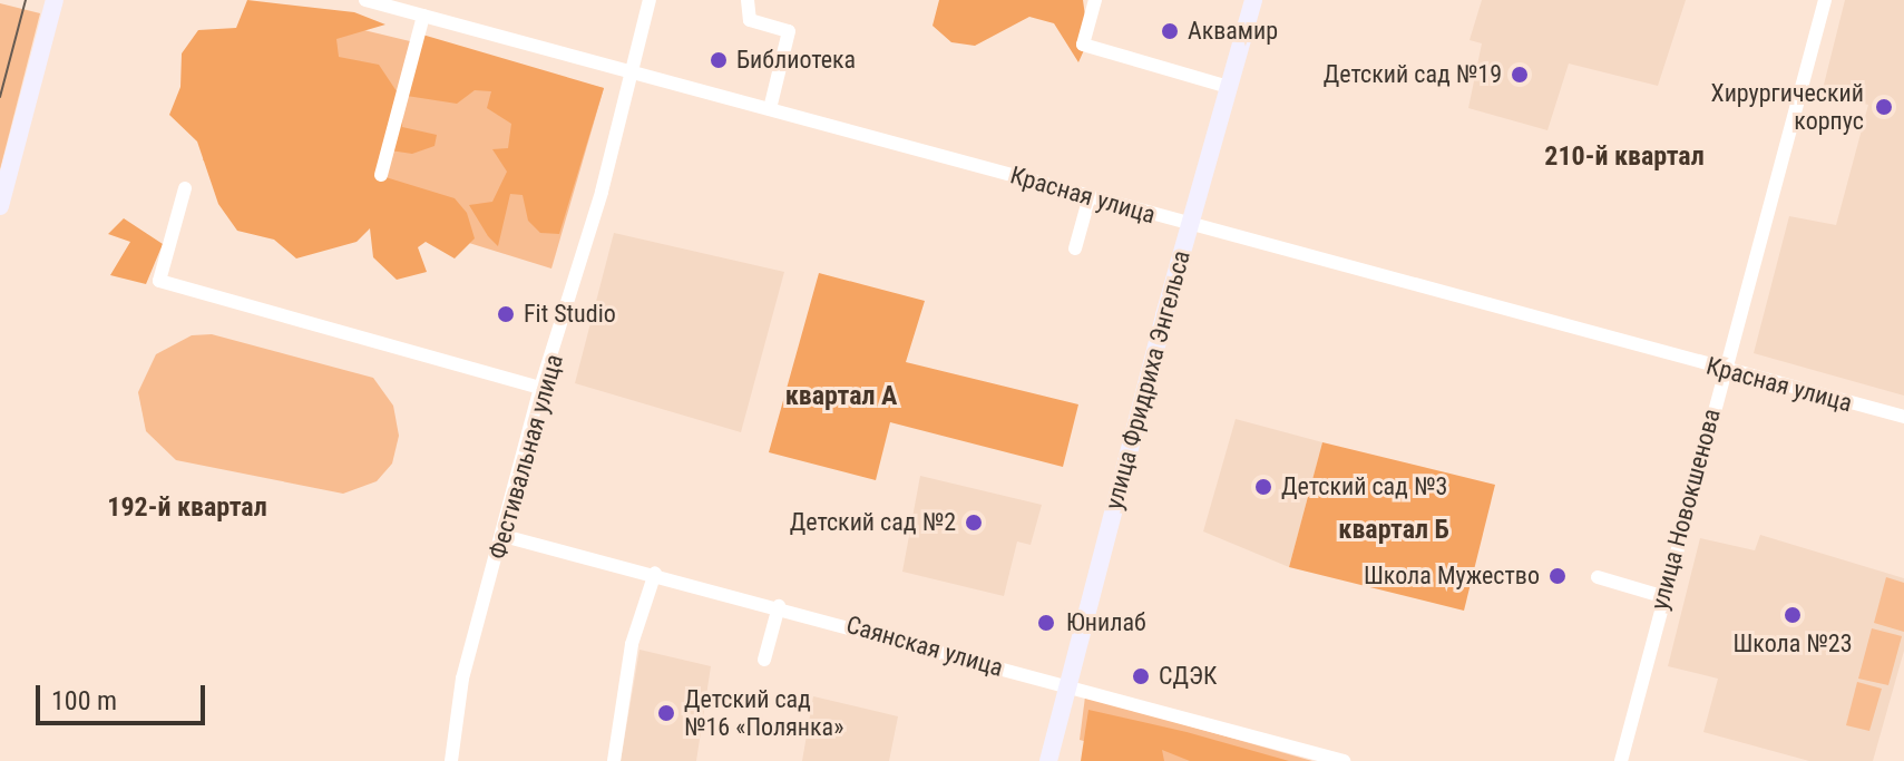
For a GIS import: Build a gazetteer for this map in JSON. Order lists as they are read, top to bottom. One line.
{"streets":{"street":["Красная улица","улица Фридриха Энгельса","Фестивальная улица","улица Новокшенова","Саянская улица"]},"crossings":[["Красная улица","улица Фридриха Энгельса"],["Красная улица","Фестивальная улица"],["Красная улица","улица Новокшенова"],["улица Фридриха Энгельса","Саянская улица"],["Фестивальная улица","Саянская улица"]],"districts":["210-й квартал","квартал А","192-й квартал","квартал Б"],"places":["Аквамир","Библиотека","Детский сад №19","Хирургический корпус","Fit Studio","Детский сад №3","Детский сад №2","Школа Мужество","Школа №23","Юнилаб","СДЭК","Детский сад №16 «Полянка»"],"scale_bar":"100 m"}
